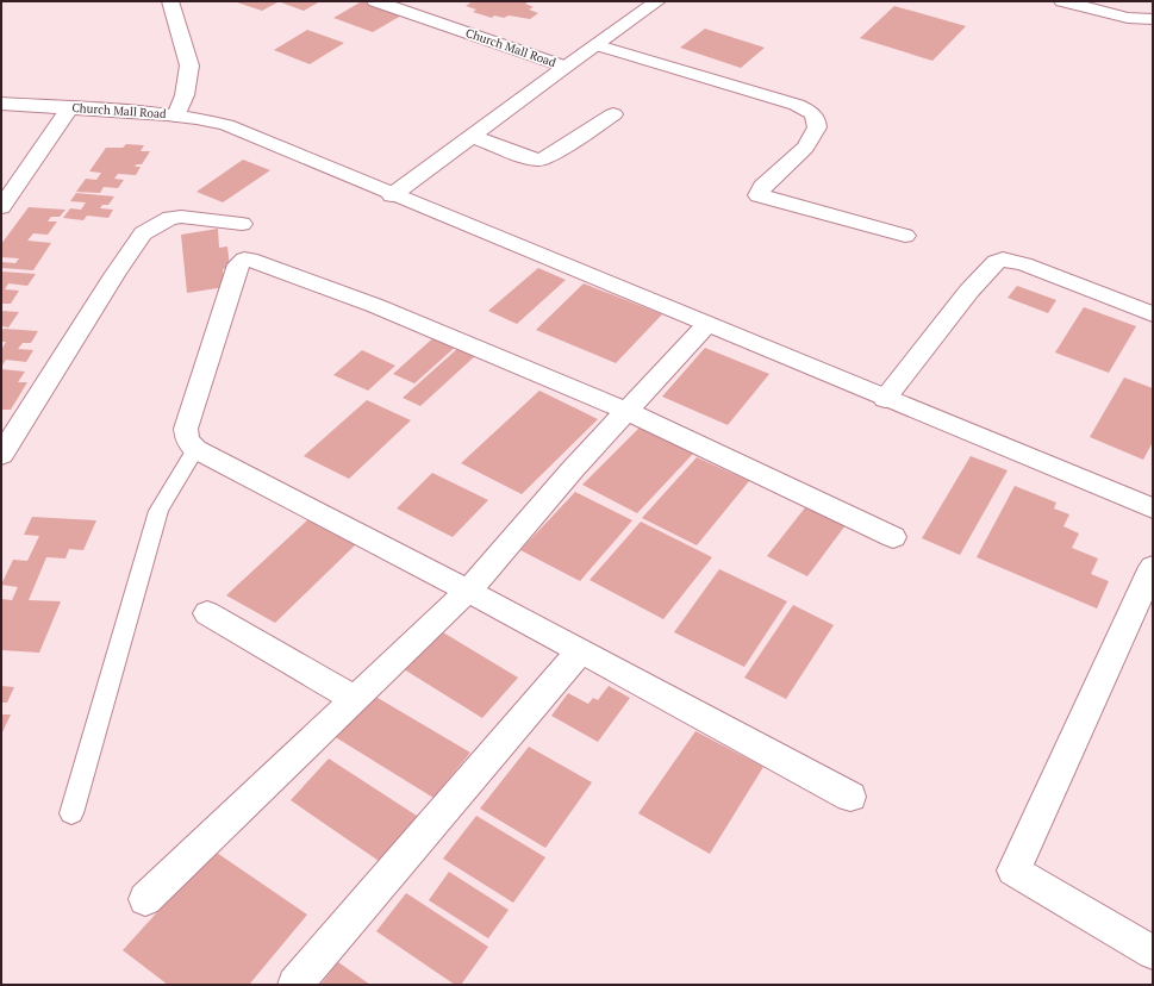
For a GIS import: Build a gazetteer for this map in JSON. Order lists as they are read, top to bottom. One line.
{"streets":{"street":["Church Mall Road"]}}
